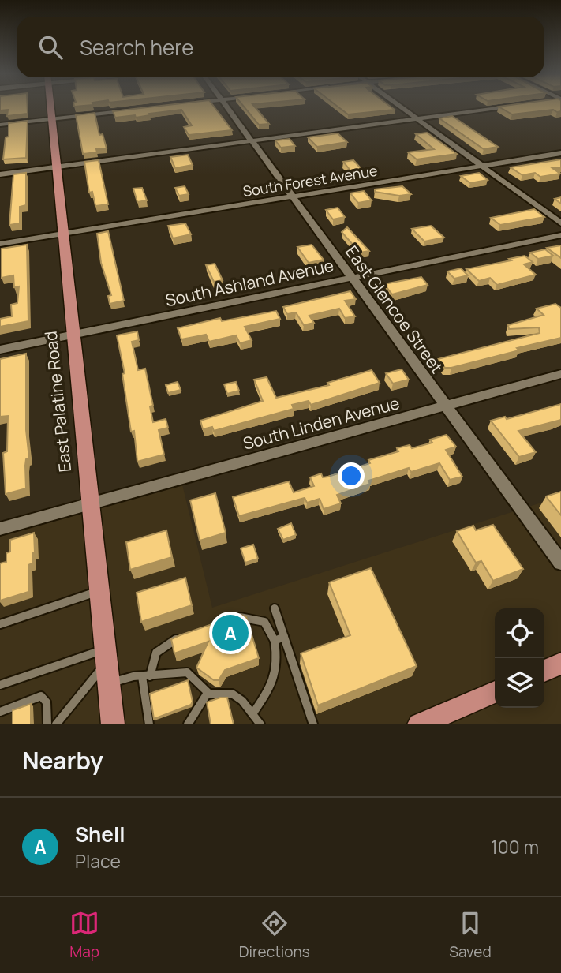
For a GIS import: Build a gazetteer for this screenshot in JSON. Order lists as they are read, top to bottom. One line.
{"streets":{"main road":["East Palatine Road"],"street":["South Forest Avenue","South Ashland Avenue","East Glencoe Street","South Linden Avenue"]},"crossings":[["South Forest Avenue","East Glencoe Street"],["South Forest Avenue","East Palatine Road"],["South Ashland Avenue","East Glencoe Street"],["South Ashland Avenue","East Palatine Road"],["East Glencoe Street","South Linden Avenue"],["East Palatine Road","South Linden Avenue"]],"page":{"search":"Search here","pins":"A","heading":"Nearby","list":[{"mark":"A","name":"Shell","note":"Place","value":"100 m"}],"nav":["Map","Directions","Saved"]}}
